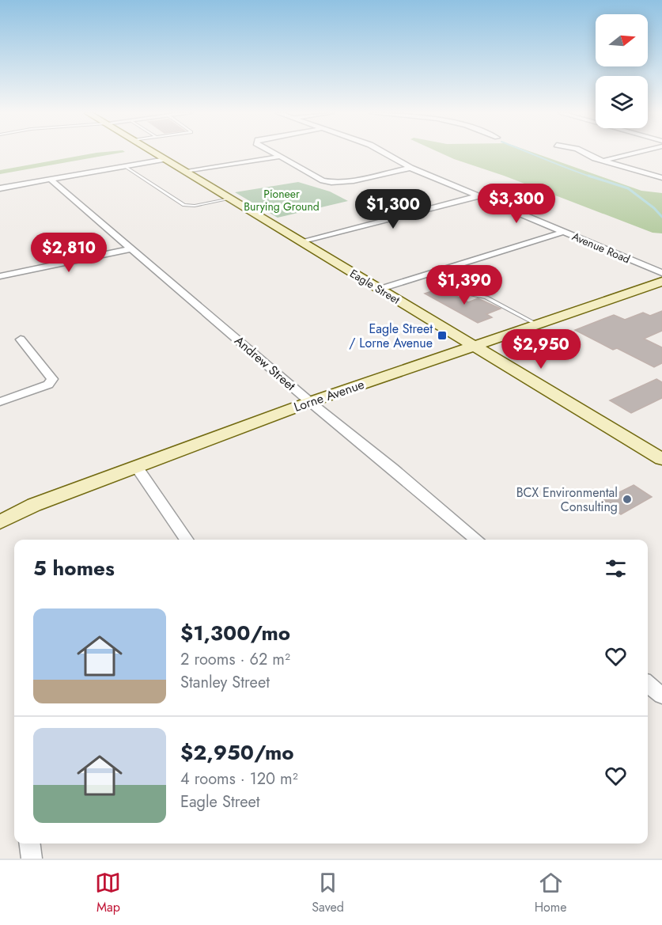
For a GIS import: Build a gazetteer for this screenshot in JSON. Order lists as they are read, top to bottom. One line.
{"streets":{"main road":["Eagle Street","Lorne Avenue"],"street":["Avenue Road","Andrew Street"]},"crossings":[["Avenue Road","Lorne Avenue"],["Eagle Street","Lorne Avenue"],["Andrew Street","Lorne Avenue"]],"parks":["Pioneer Burying Ground"],"places":{"transit":["Eagle Street / Lorne Avenue"],"other":["BCX Environmental Consulting"]},"north":"right","page":{"price":["$3,300","$1,300","$2,810","$1,390","$2,950"],"heading":"5 homes","list":[{"name":"$1,300/mo","note":"2 rooms · 62 m² · Stanley Street"},{"name":"$2,950/mo","note":"4 rooms · 120 m² · Eagle Street"}],"tabs":["Map","Saved","Home"]}}
